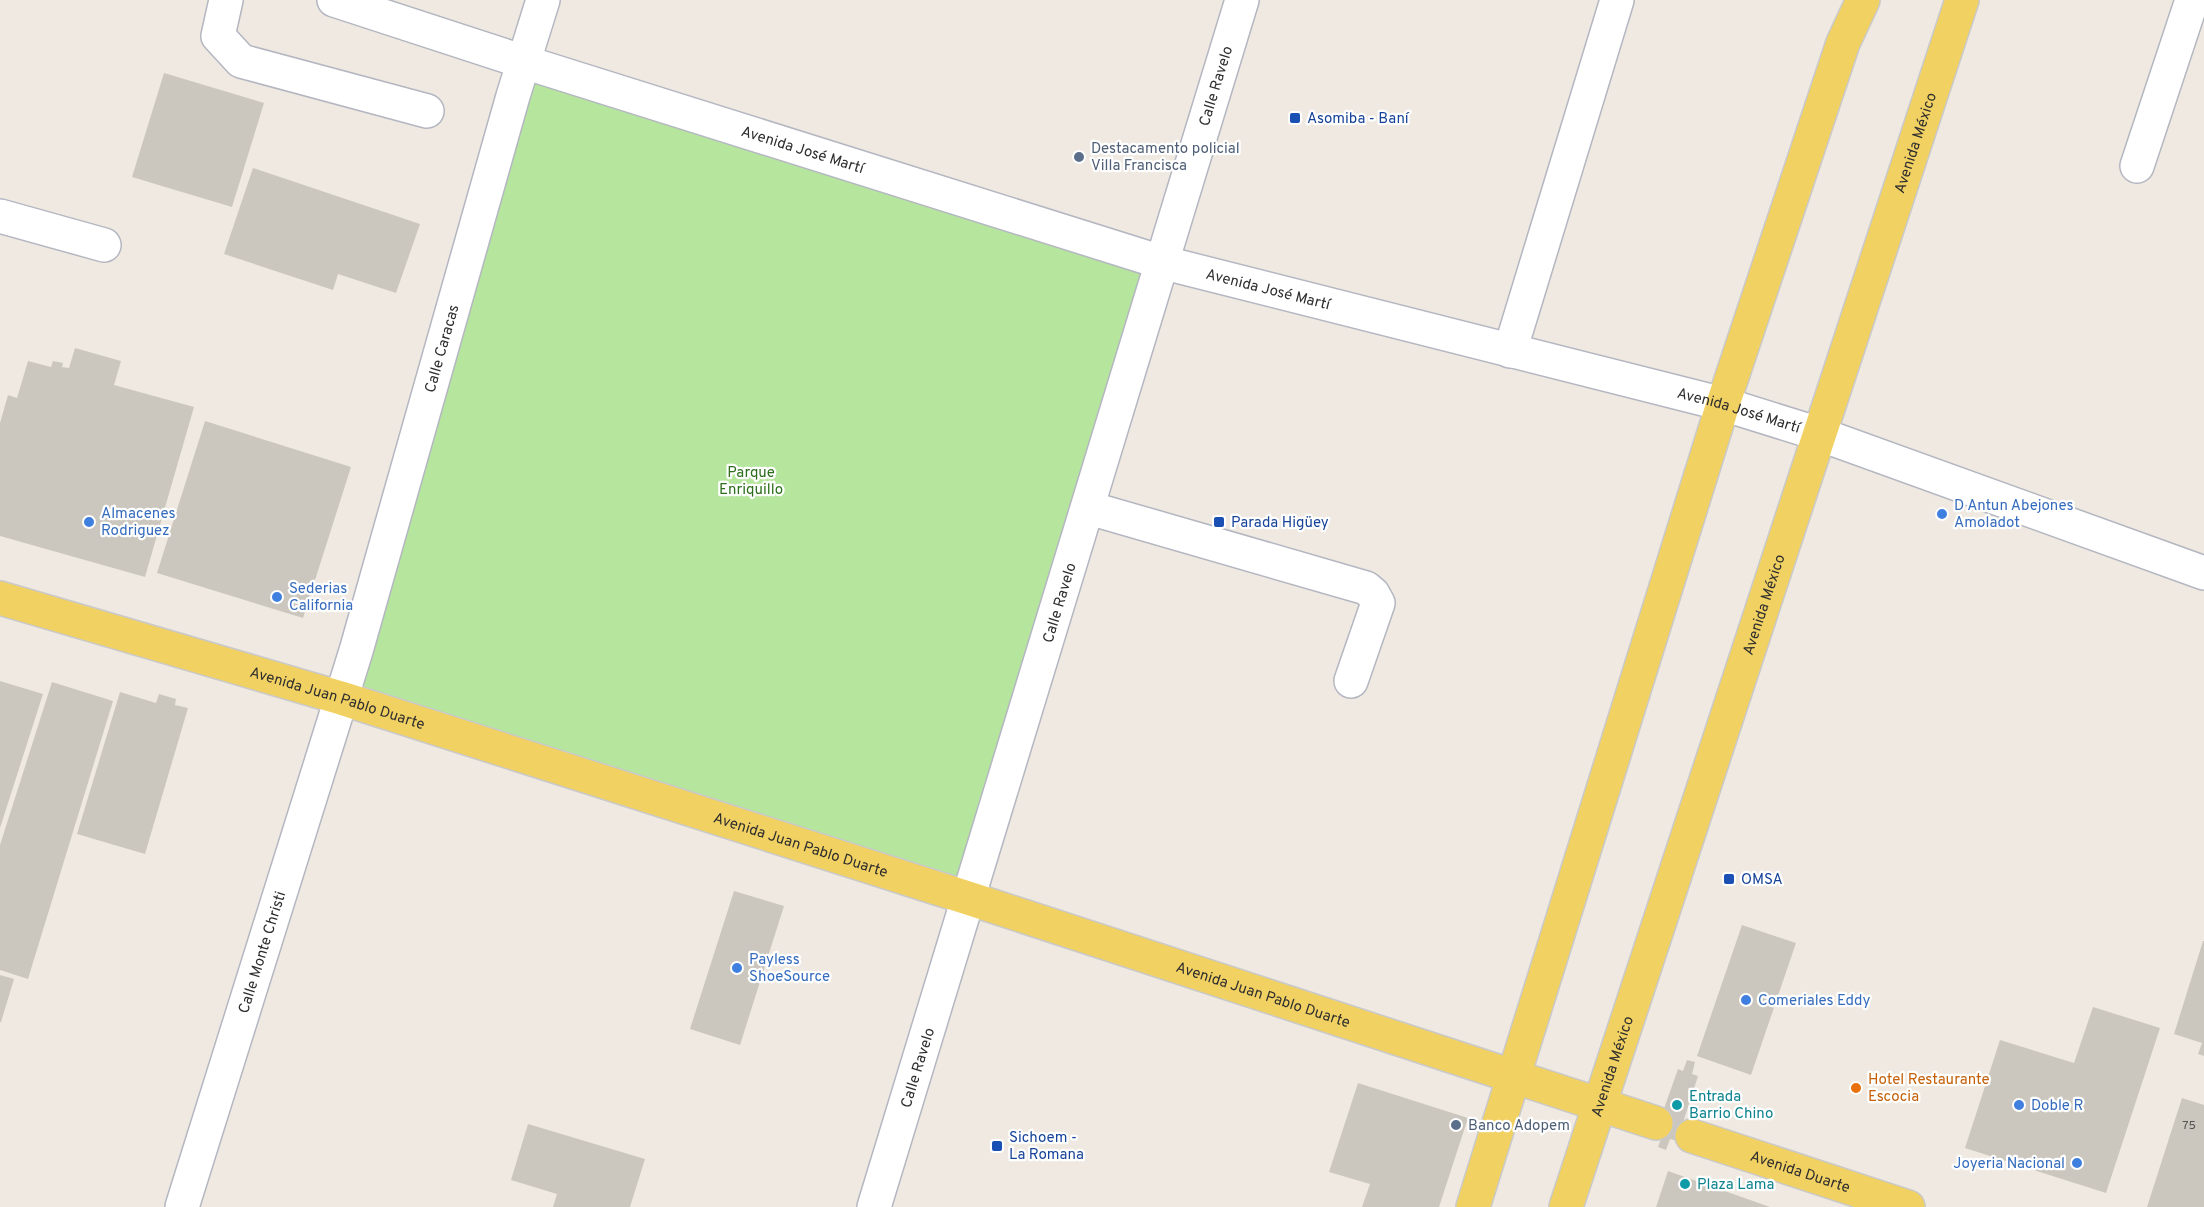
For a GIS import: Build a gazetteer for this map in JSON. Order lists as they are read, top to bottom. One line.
{"streets":{"main road":["Avenida México","Avenida Juan Pablo Duarte","Avenida Duarte"],"street":["Calle Ravelo","Avenida José Martí","Calle Caracas","Calle Monte Christi"]},"crossings":[["Calle Ravelo","Avenida José Martí"],["Calle Ravelo","Avenida Juan Pablo Duarte"],["Avenida México","Avenida José Martí"],["Avenida México","Avenida Juan Pablo Duarte"],["Avenida José Martí","Calle Caracas"],["Calle Caracas","Avenida Juan Pablo Duarte"],["Calle Caracas","Calle Monte Christi"],["Avenida Juan Pablo Duarte","Calle Monte Christi"]],"parks":["Parque Enriquillo"],"places":{"transit":["Asomiba - Baní","Parada Higüey","OMSA","Sichoem - La Romana"],"other":["Destacamento policial Villa Francisca","D Antun Abejones Amoladot","Almacenes Rodriguez","Sederias California","Payless ShoeSource","Comeriales Eddy","Hotel Restaurante Escocia","Entrada Barrio Chino","Doble R","Banco Adopem","Joyeria Nacional","Plaza Lama"]},"house_numbers":["75"]}
